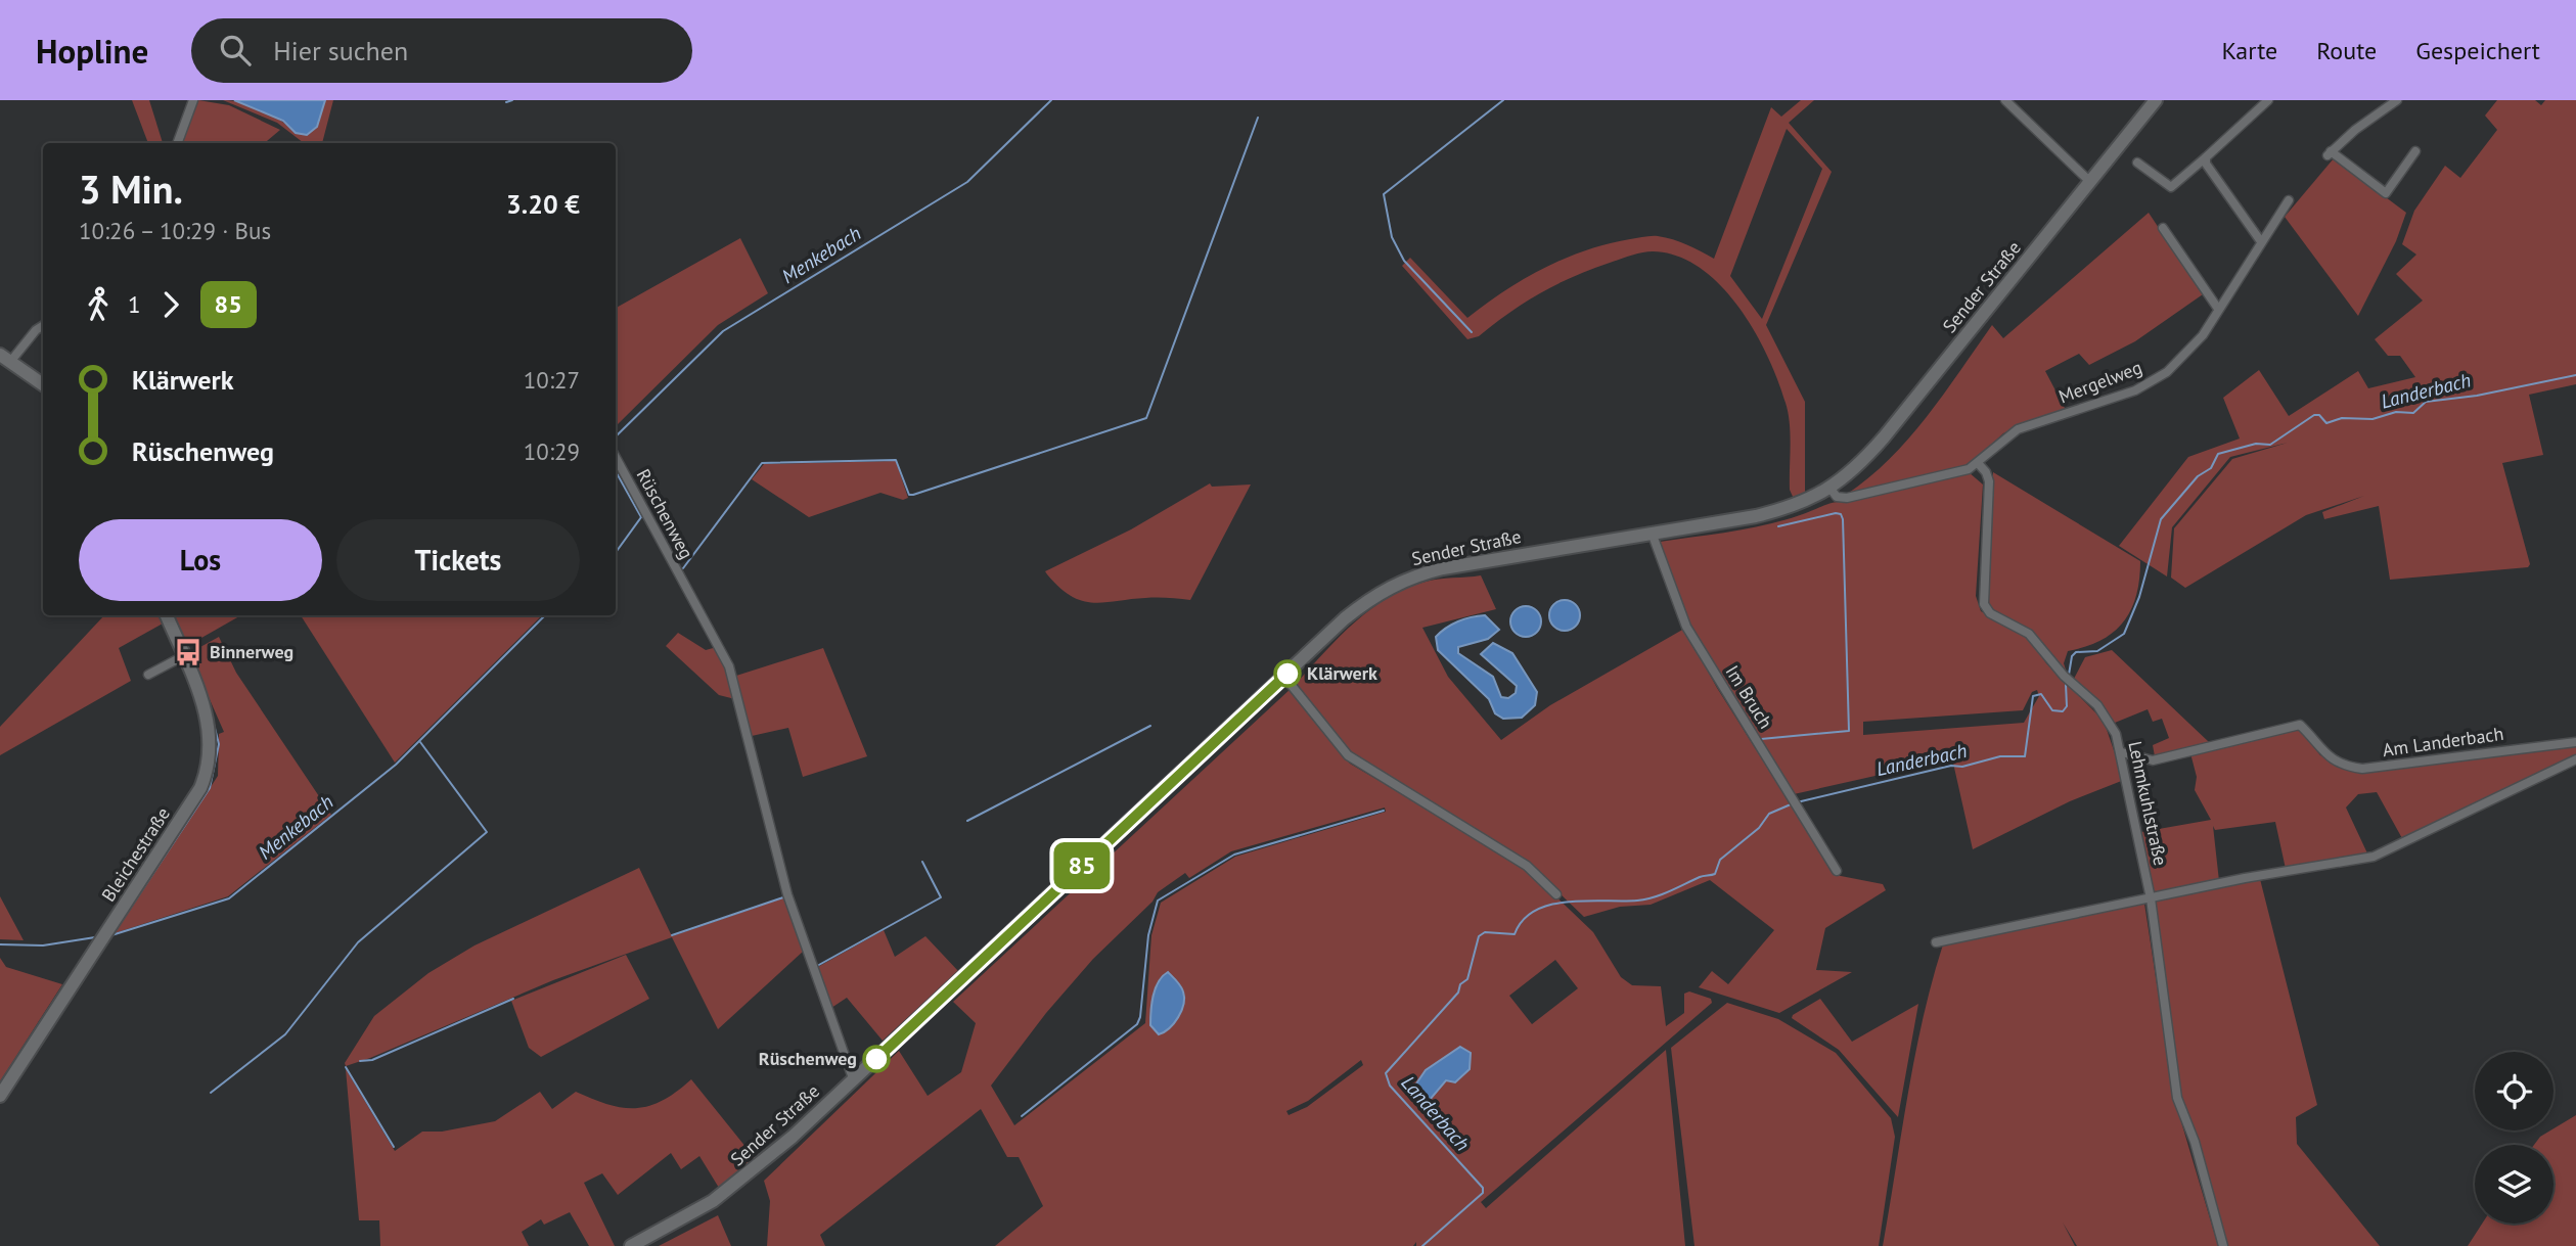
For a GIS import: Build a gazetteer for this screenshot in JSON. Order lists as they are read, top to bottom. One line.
{"streets":{"main road":["Sender Straße","Bleichestraße"],"street":["Mergelweg","Rüschenweg","Im Bruch","Am Landerbach","Lehmkuhlstraße"]},"crossings":[["Sender Straße","Rüschenweg"],["Sender Straße","Im Bruch"],["Mergelweg","Lehmkuhlstraße"],["Am Landerbach","Lehmkuhlstraße"]],"water":["Menkebach","Landerbach"],"places":{"bus stop":["Binnerweg"],"other":["Klärwerk","Rüschenweg"]},"lines":["bus line 85"],"page":{"header":"Hopline","search":"Hier suchen","nav":["Karte","Route","Gespeichert"],"on_map":"85","heading":["3 Min.","10:26 – 10:29 · Bus","3.20 €"],"legs":["1","85"],"list":[{"name":"Klärwerk","value":"10:27"},{"name":"Rüschenweg","value":"10:29"}],"buttons":["Los","Tickets"]}}
